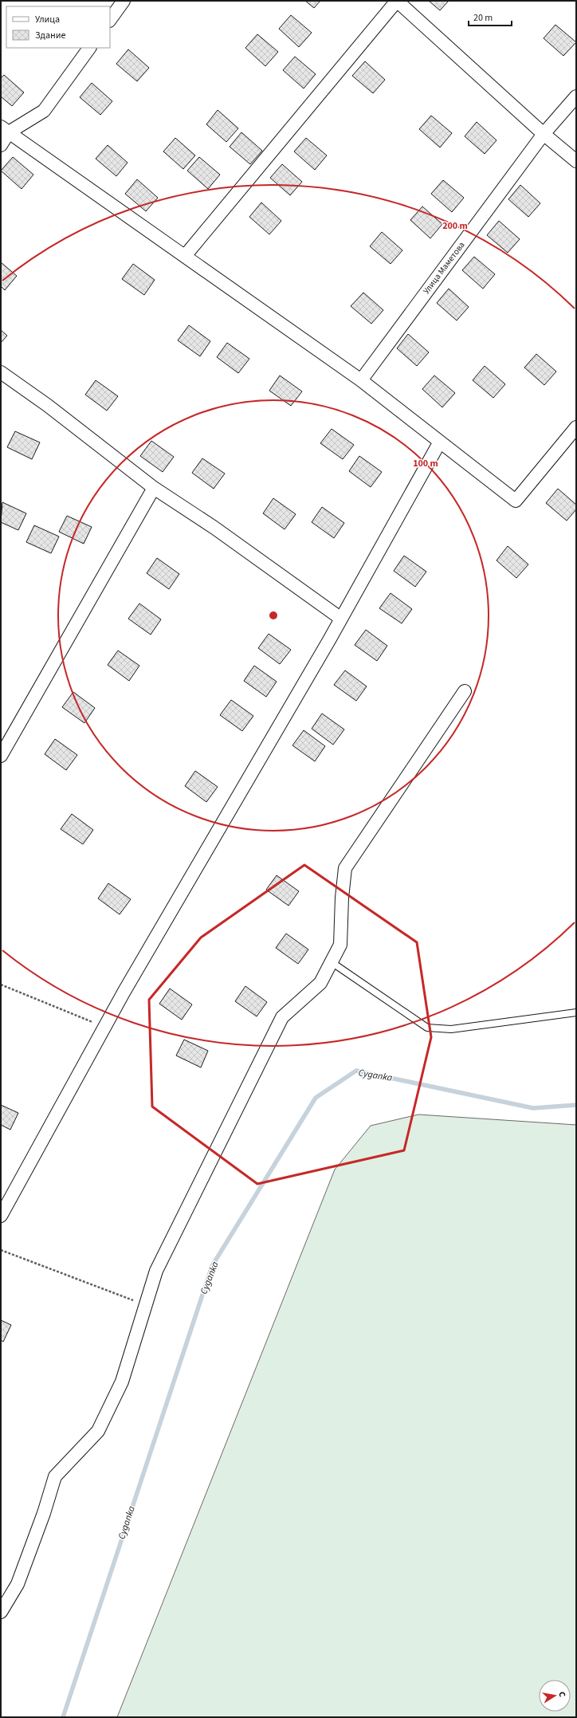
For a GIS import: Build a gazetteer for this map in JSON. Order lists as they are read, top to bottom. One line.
{"streets":{"street":["Улица Маметова"]},"water":["Cyganka"],"legend":["Улица","Здание"],"scale_bar":"20 m","north":"right","rings":["200 m","100 m"]}
